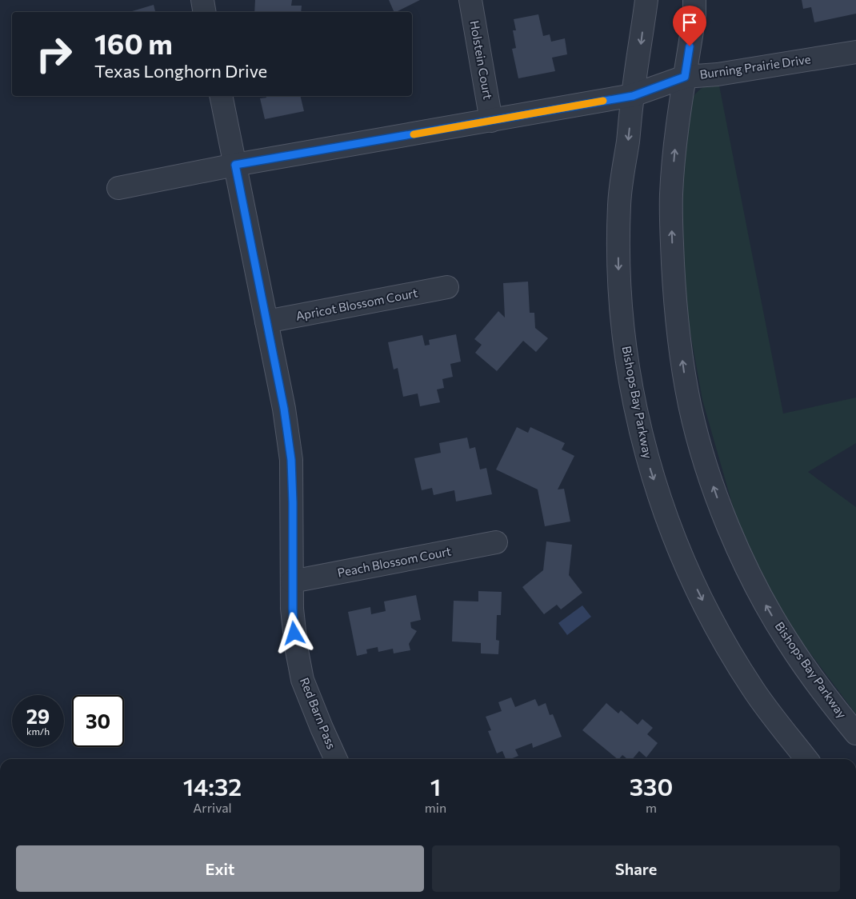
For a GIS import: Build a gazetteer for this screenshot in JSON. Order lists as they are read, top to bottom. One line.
{"streets":{"street":["Holstein Court","Burning Prairie Drive","Apricot Blossom Court","Bishops Bay Parkway","Peach Blossom Court","Red Barn Pass"]},"crossings":[["Holstein Court","Burning Prairie Drive"],["Burning Prairie Drive","Bishops Bay Parkway"],["Burning Prairie Drive","Red Barn Pass"],["Apricot Blossom Court","Red Barn Pass"],["Peach Blossom Court","Red Barn Pass"]],"page":{"turn":["160 m","Texas Longhorn Drive"],"speed":"29 km/h","limit":"30","eta":["14:32","Arrival","1","min","330","m"],"buttons":["Exit","Share"]}}
